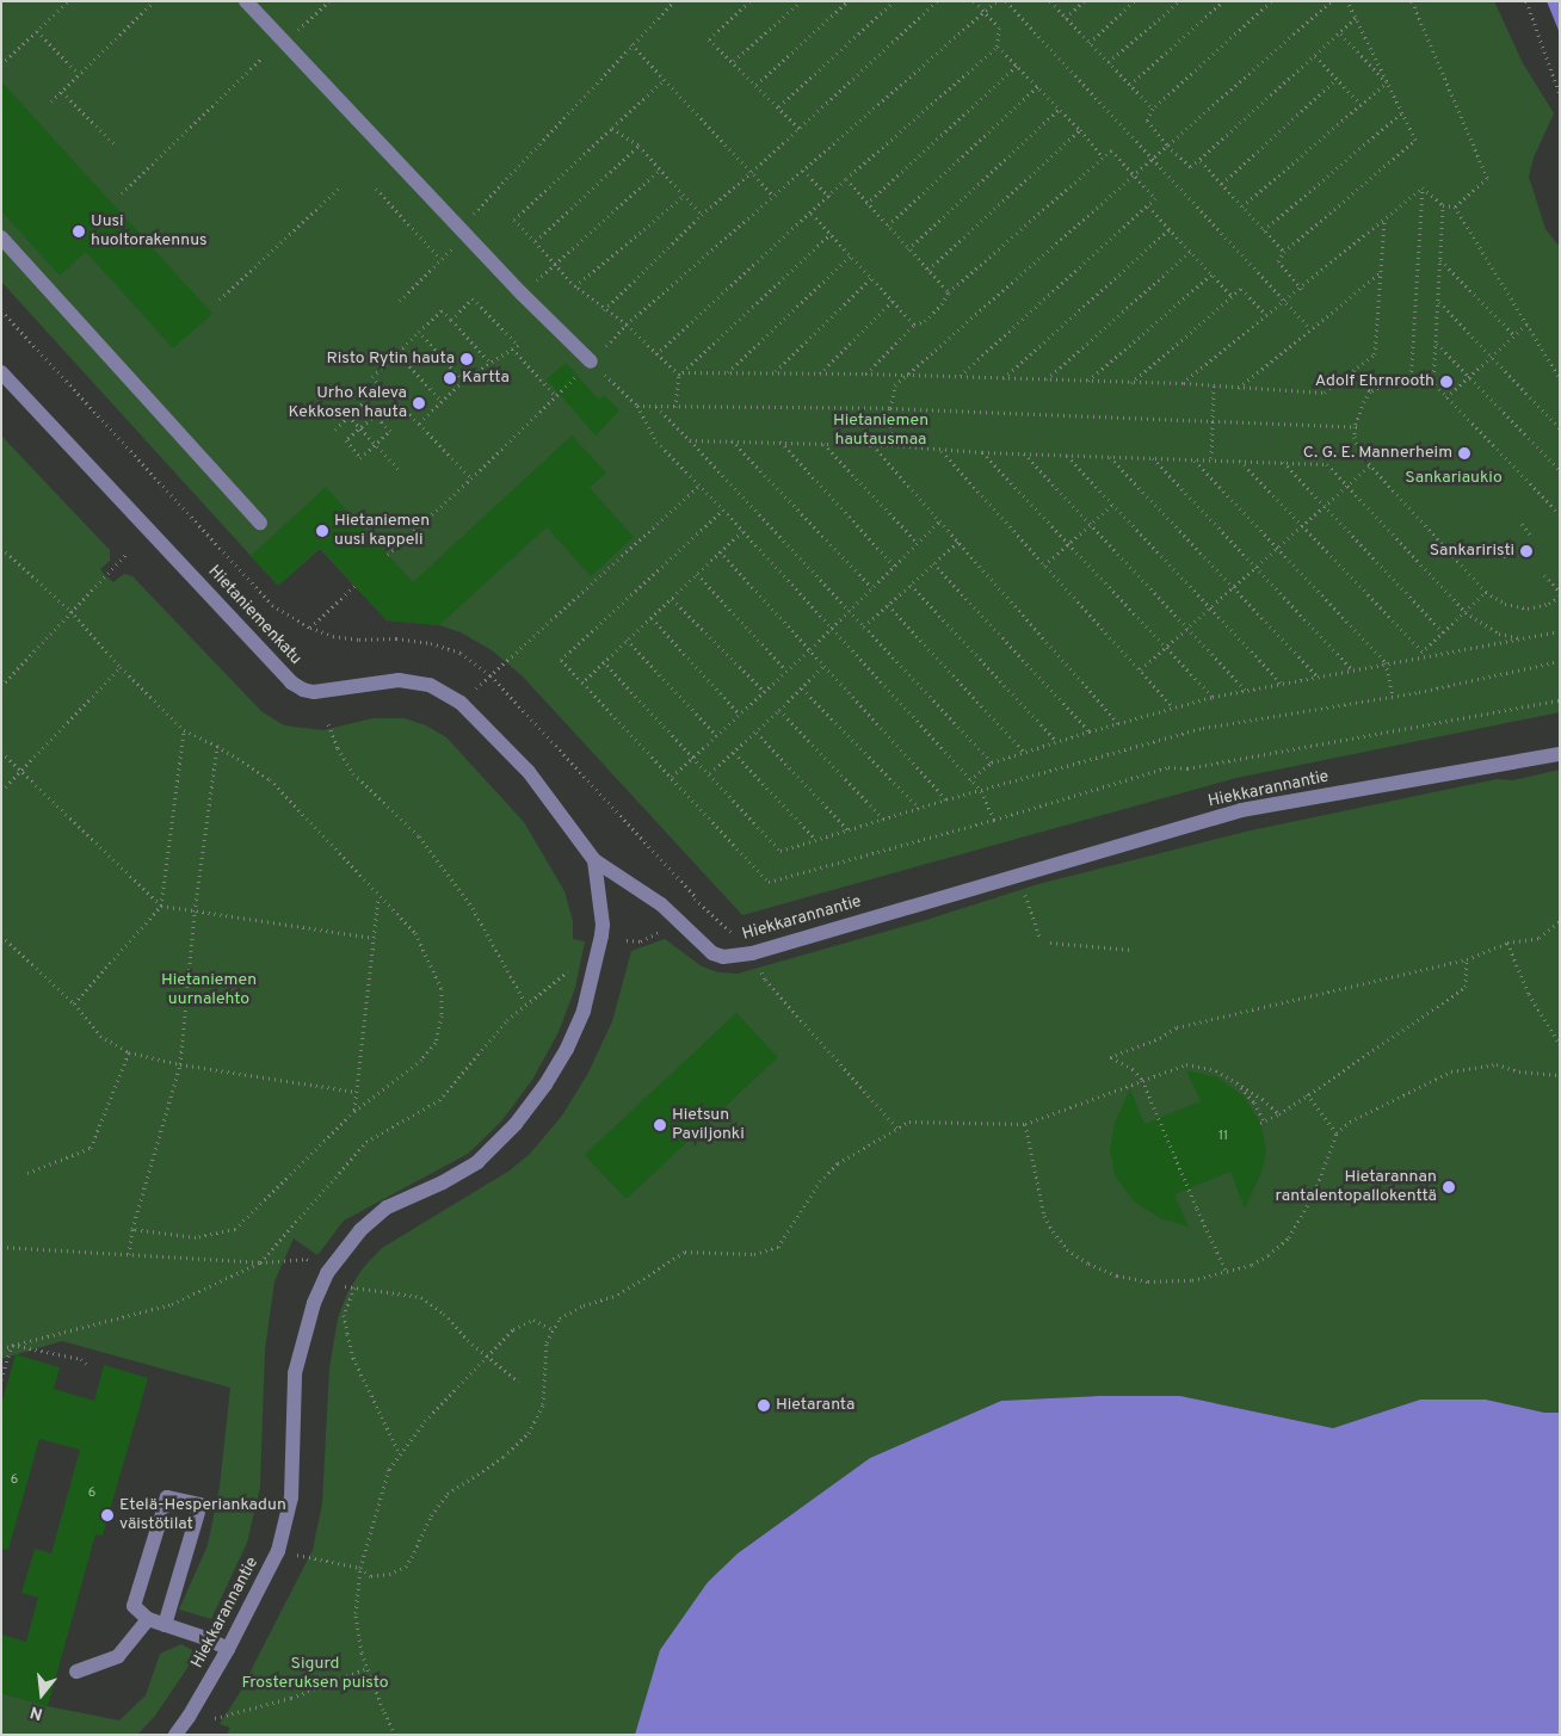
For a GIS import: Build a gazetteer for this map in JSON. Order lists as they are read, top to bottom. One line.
{"streets":{"street":["Hietaniemenkatu","Hiekkarannantie"]},"crossings":[["Hietaniemenkatu","Hiekkarannantie"]],"parks":["Hietaniemen hautausmaa","Sankariaukio","Hietaniemen uurnalehto","Sigurd Frosteruksen puisto"],"places":["Uusi huoltorakennus","Risto Rytin hauta","Kartta","Adolf Ehrnrooth","Urho Kaleva Kekkosen hauta","C. G. E. Mannerheim","Hietaniemen uusi kappeli","Sankariristi","Hietsun Paviljonki","Hietarannan rantalentopallokenttä","Hietaranta","Etelä-Hesperiankadun väistötilat"],"house_numbers":["11","6","6"],"north":"bottom"}
